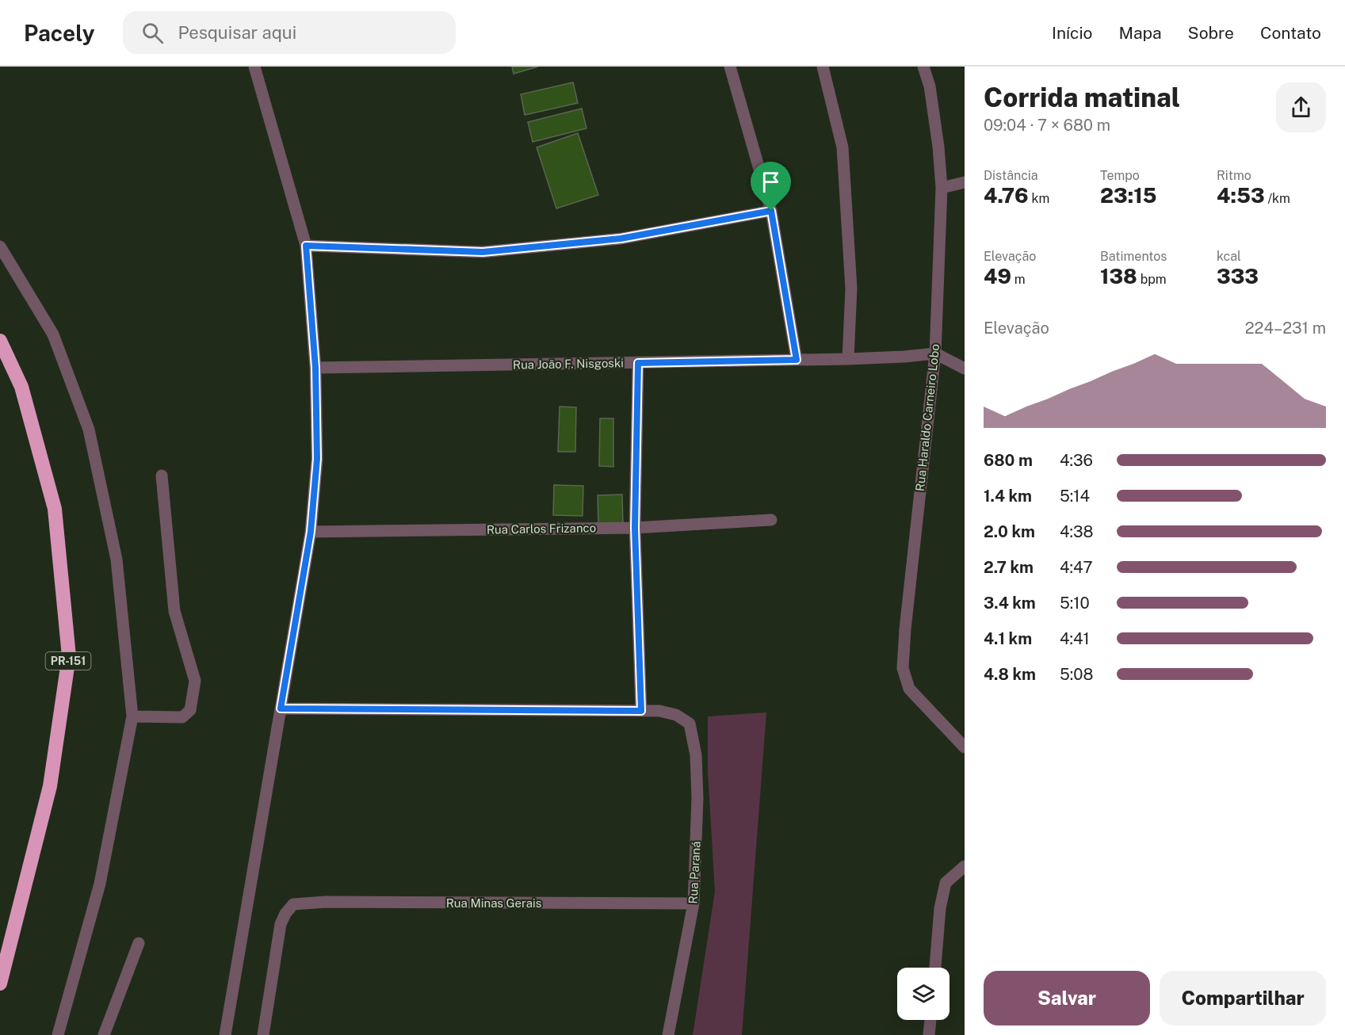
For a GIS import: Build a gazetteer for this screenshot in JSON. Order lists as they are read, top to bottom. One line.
{"streets":{"highway":["PR-151"],"street":["Rua João F. Nisgoski","Rua Haraldo Carneiro Lobo","Rua Carlos Frizanco","Rua Paraná","Rua Minas Gerais"]},"crossings":[["Rua João F. Nisgoski","Rua Haraldo Carneiro Lobo"],["Rua Paraná","Rua Minas Gerais"]],"page":{"header":"Pacely","search":"Pesquisar aqui","nav":["Início","Mapa","Sobre","Contato"],"heading":["Corrida matinal","09:04 · 7 × 680 m"],"stats":[["Distância","4.76 km"],["Tempo","23:15"],["Ritmo","4:53 /km"],["Elevação","49 m"],["Batimentos","138 bpm"],["kcal","333"]],"chart":["Elevação","224–231 m"],"list":[{"name":"680 m","note":"4:36"},{"name":"1.4 km","note":"5:14"},{"name":"2.0 km","note":"4:38"},{"name":"2.7 km","note":"4:47"},{"name":"3.4 km","note":"5:10"},{"name":"4.1 km","note":"4:41"},{"name":"4.8 km","note":"5:08"}],"buttons":["Salvar","Compartilhar"]}}
